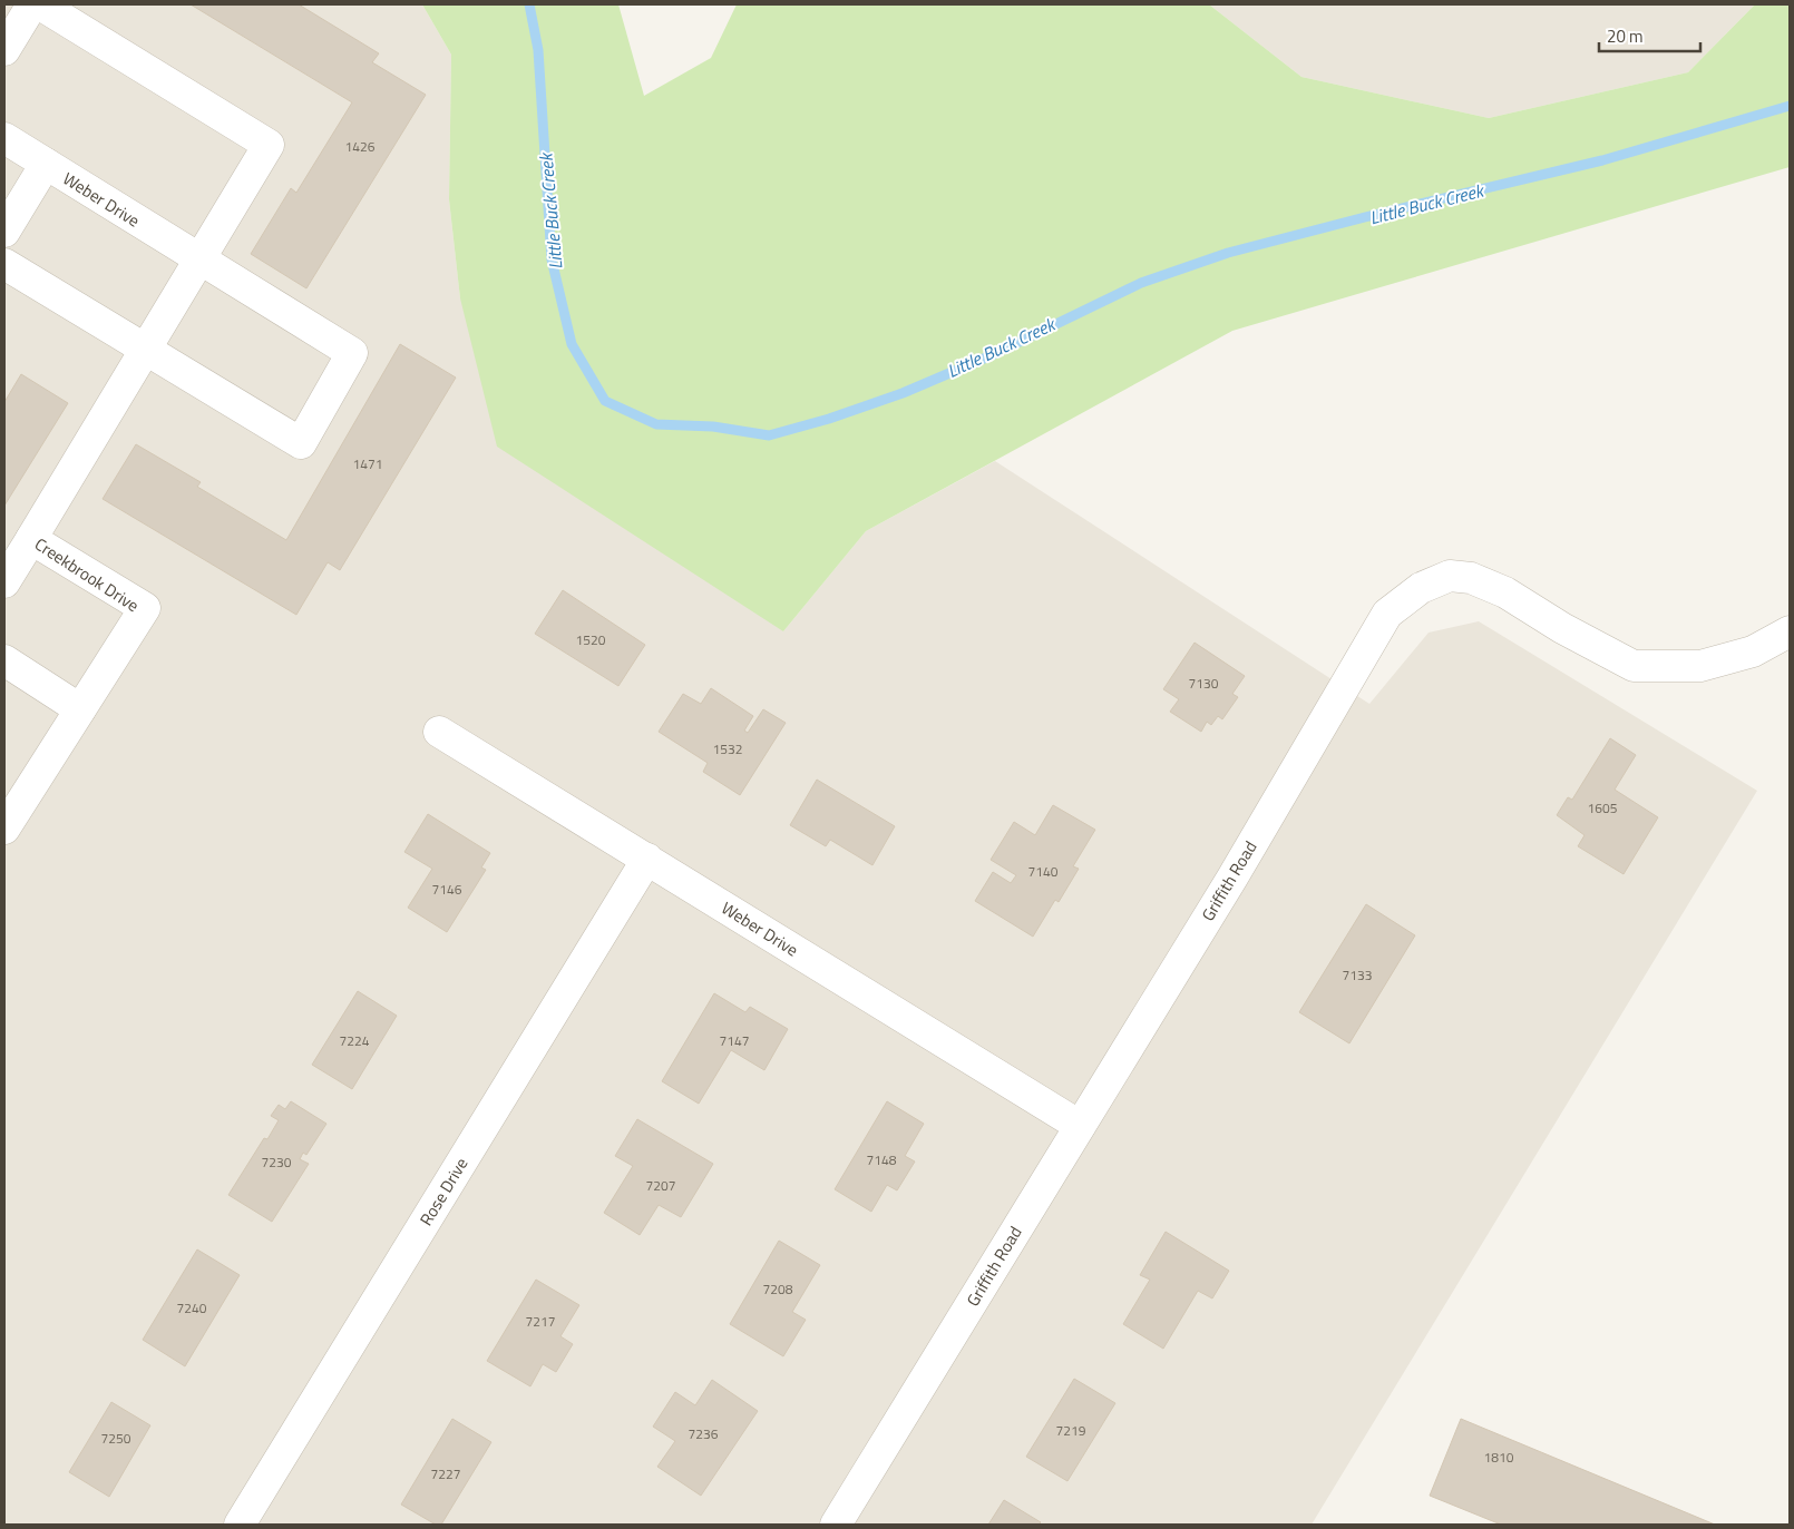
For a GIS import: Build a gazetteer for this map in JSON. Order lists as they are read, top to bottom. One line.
{"streets":{"street":["Weber Drive","Creekbrook Drive","Griffith Road","Rose Drive"]},"crossings":[["Weber Drive","Creekbrook Drive"],["Weber Drive","Griffith Road"],["Weber Drive","Rose Drive"]],"water":["Little Buck Creek"],"house_numbers":["1426","1471","1520","7130","1532","1605","7140","7146","7133","7224","7147","7148","7230","7207","7208","7240","7217","7219","7236","7250","1810","7227"],"scale_bar":"20 m"}
